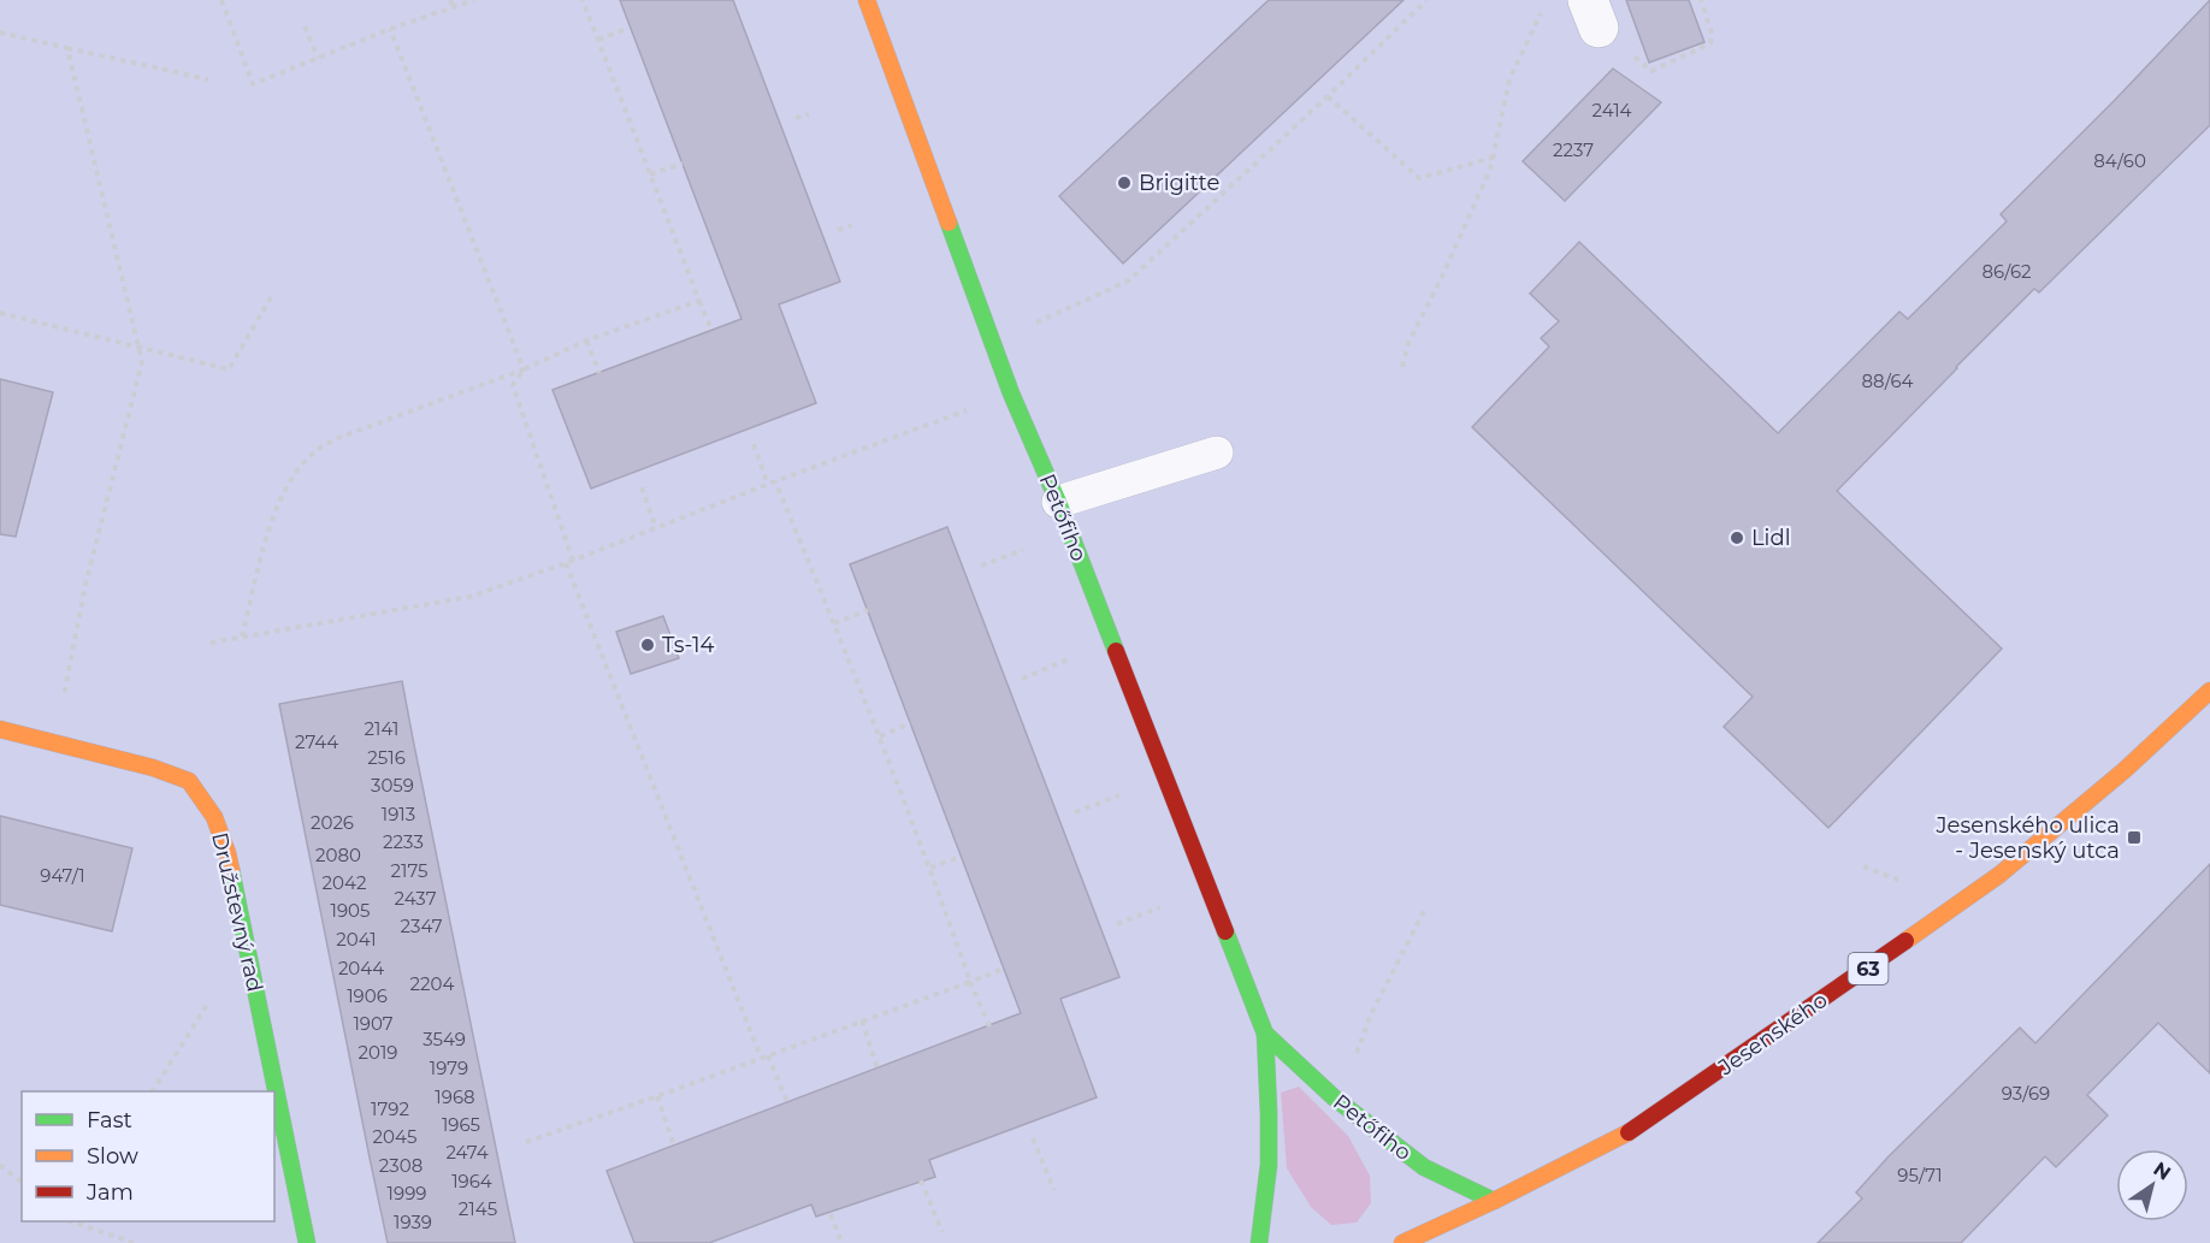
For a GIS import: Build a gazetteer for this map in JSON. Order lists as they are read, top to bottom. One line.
{"streets":{"street":["Petőfiho","Družstevný rad","63","Jesenského"]},"crossings":[["Petőfiho","Jesenského"]],"places":{"other":["Brigitte","Lidl","Ts-14"],"transit":["Jesenského ulica - Jesenský utca"]},"house_numbers":["2414","2237","84/60","86/62","88/64","2141","2744","2516","3059","1913","2026","2233","2080","2175","947/1","2042","2437","1905","2347","2041","2044","2204","1906","1907","3549","2019","1979","93/69","1968","1792","1965","2045","2474","2308","95/71","1964","1999","2145","1939"],"legend":["Fast","Slow","Jam"],"north":"top right"}
